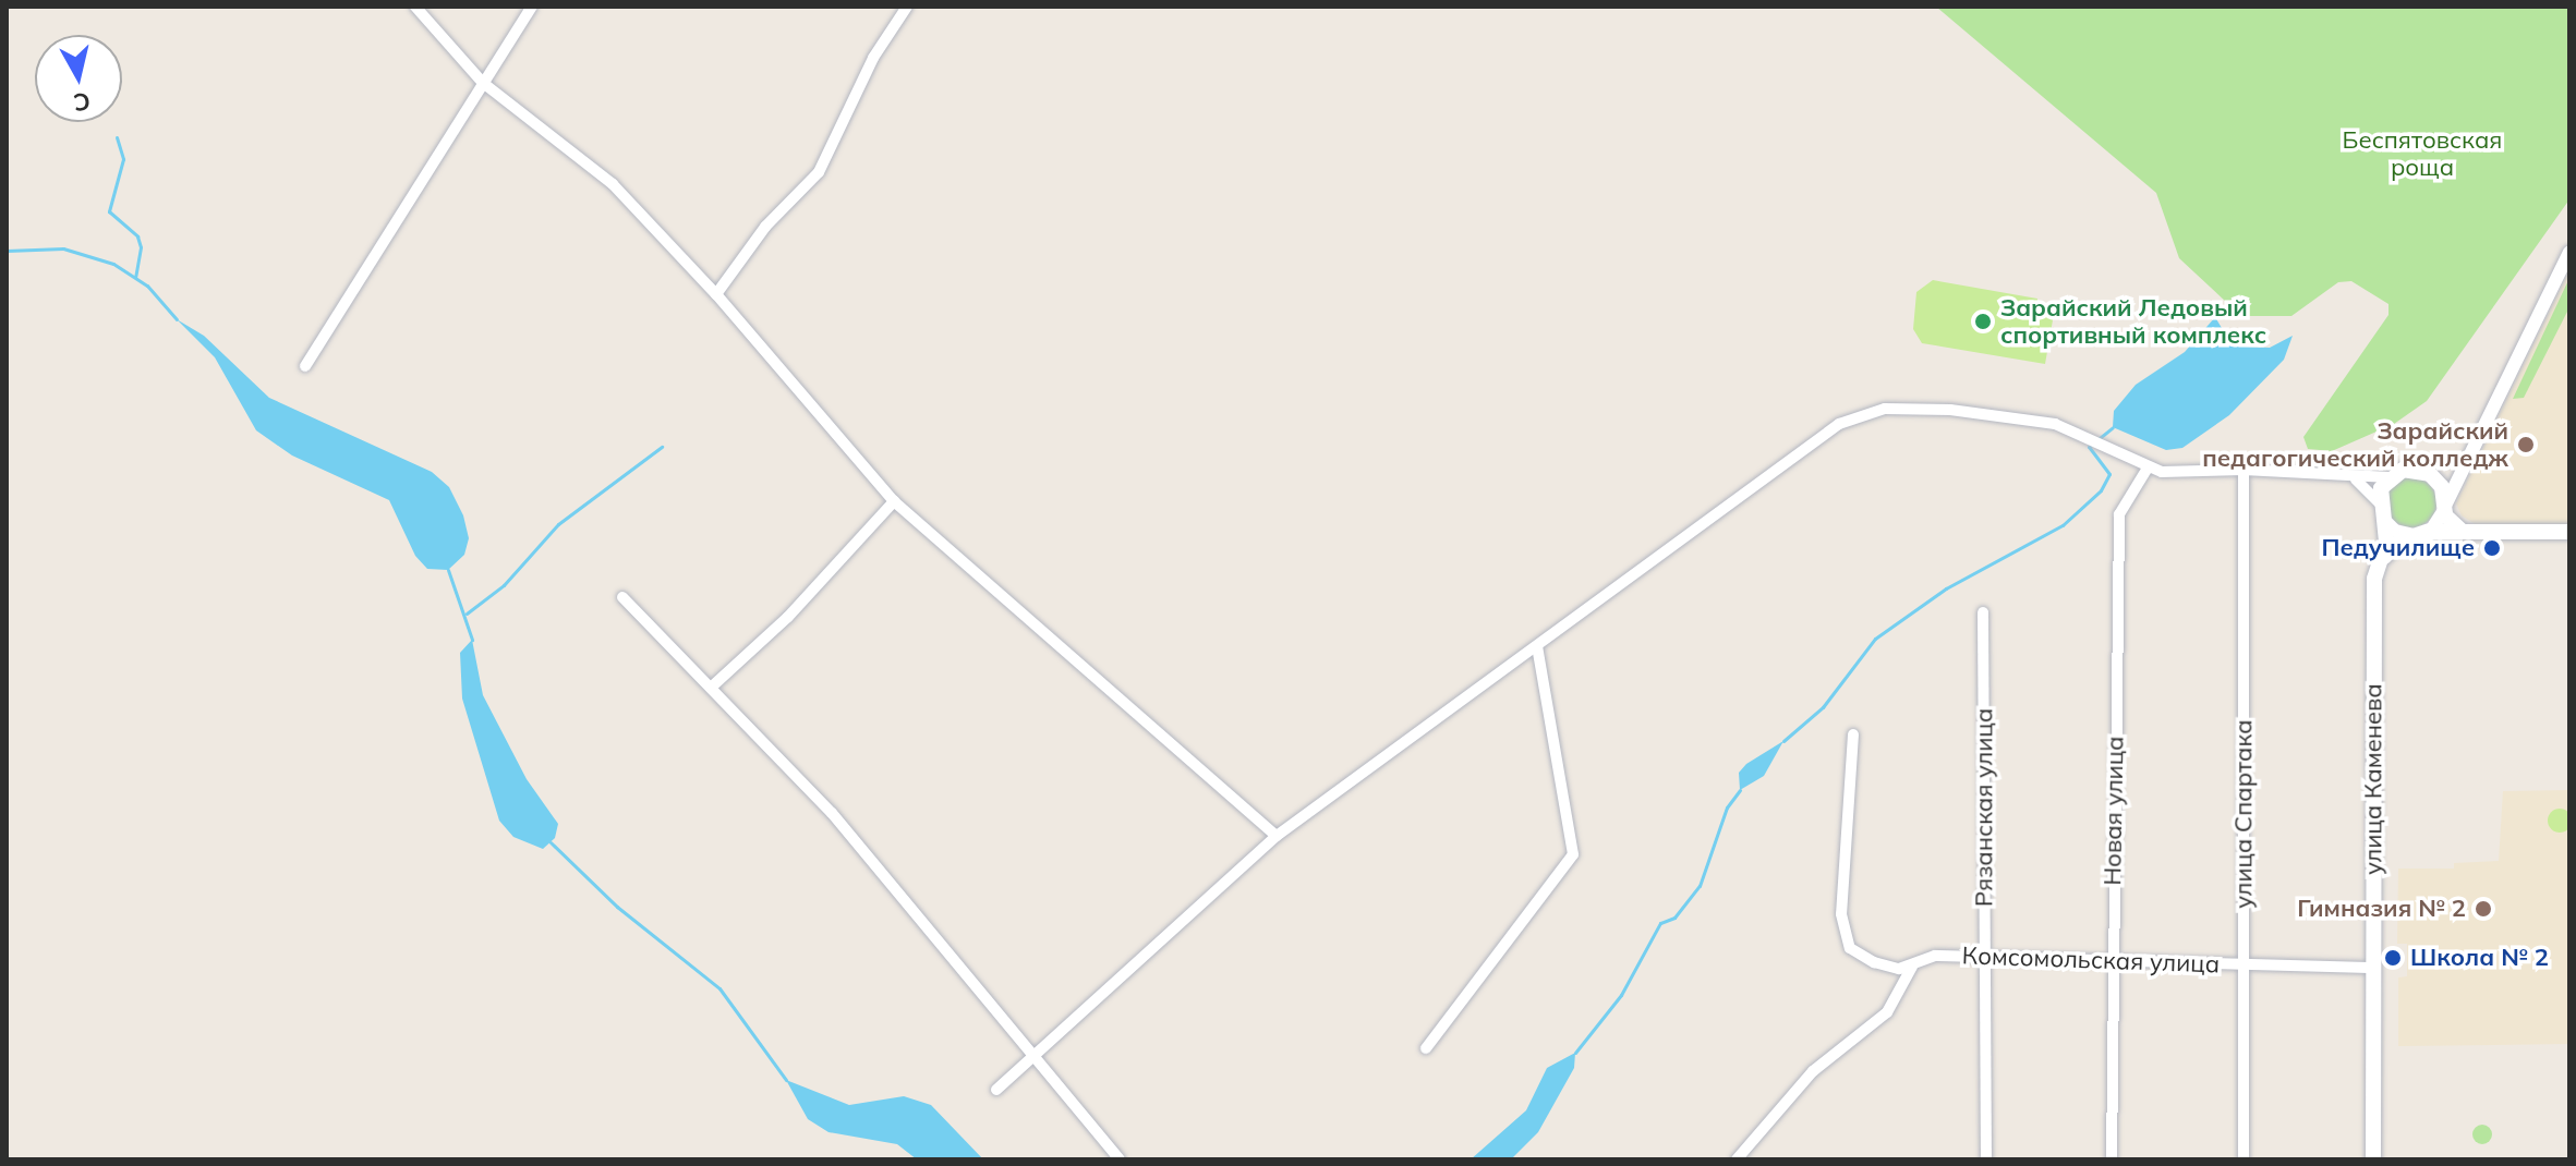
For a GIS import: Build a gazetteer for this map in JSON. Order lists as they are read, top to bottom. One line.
{"streets":{"main road":["улица Каменева"],"street":["Рязанская улица","Новая улица","улица Спартака","Комсомольская улица"]},"crossings":[["улица Каменева","Комсомольская улица"],["Рязанская улица","Комсомольская улица"],["Новая улица","Комсомольская улица"],["улица Спартака","Комсомольская улица"]],"parks":["Беспятовская роща"],"places":["Зарайский Ледовый спортивный комплекс","Зарайский педагогический колледж","Педучилище","Гимназия № 2","Школа № 2"],"north":"bottom"}
